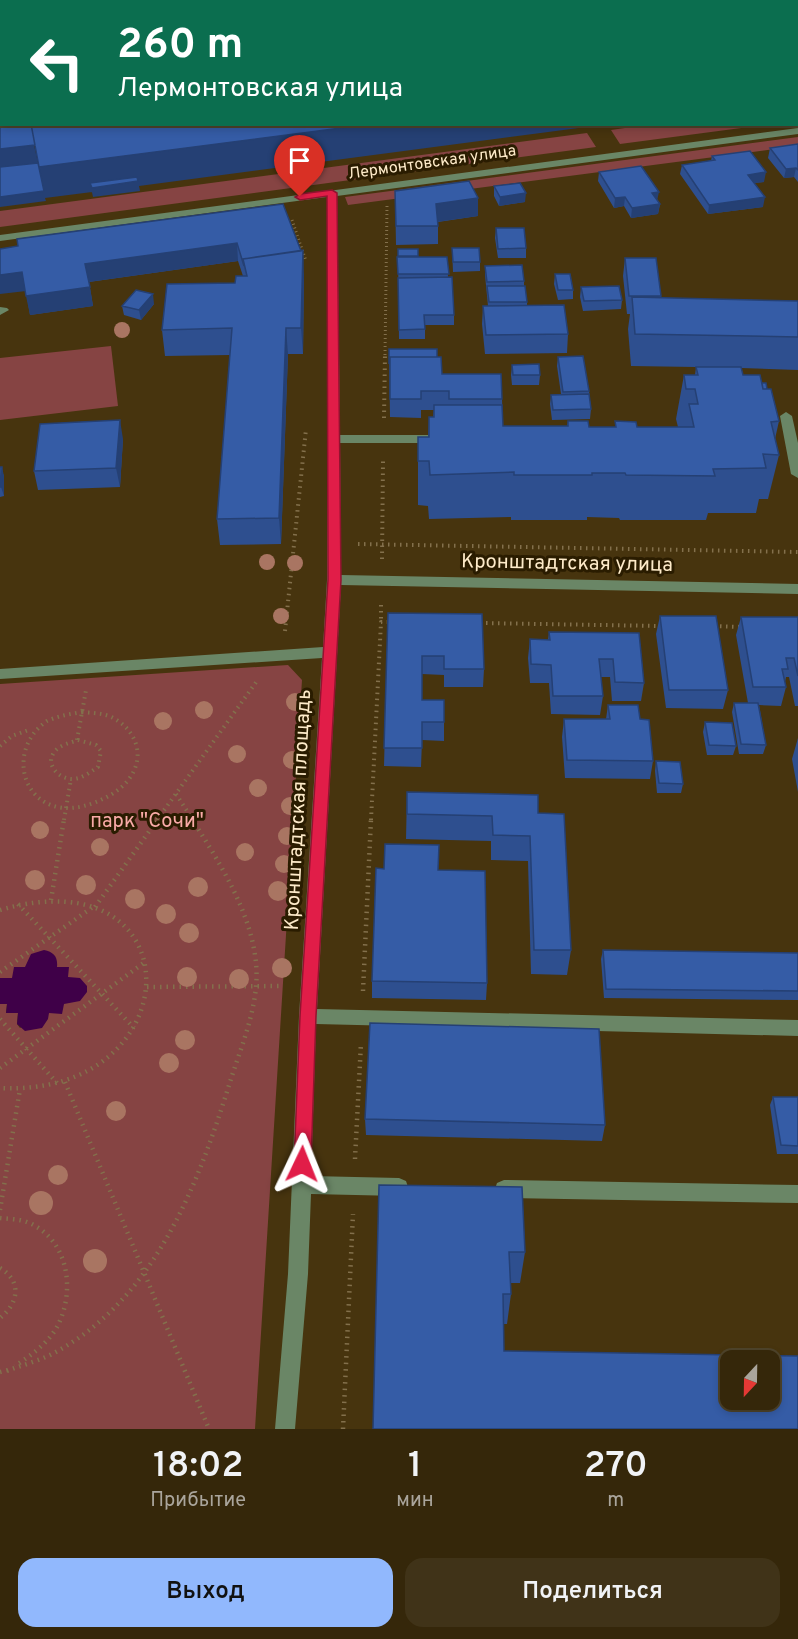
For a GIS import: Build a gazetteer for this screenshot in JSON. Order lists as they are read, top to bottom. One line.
{"streets":{"street":["Лермонтовская улица","Кронштадтская улица","Кронштадтская площадь"]},"crossings":[["Лермонтовская улица","Кронштадтская площадь"],["Кронштадтская улица","Кронштадтская площадь"]],"parks":["парк \"Сочи\""],"north":"bottom","page":{"turn":["260 m","Лермонтовская улица"],"eta":["18:02","Прибытие","1","мин","270","m"],"buttons":["Выход","Поделиться"]}}
